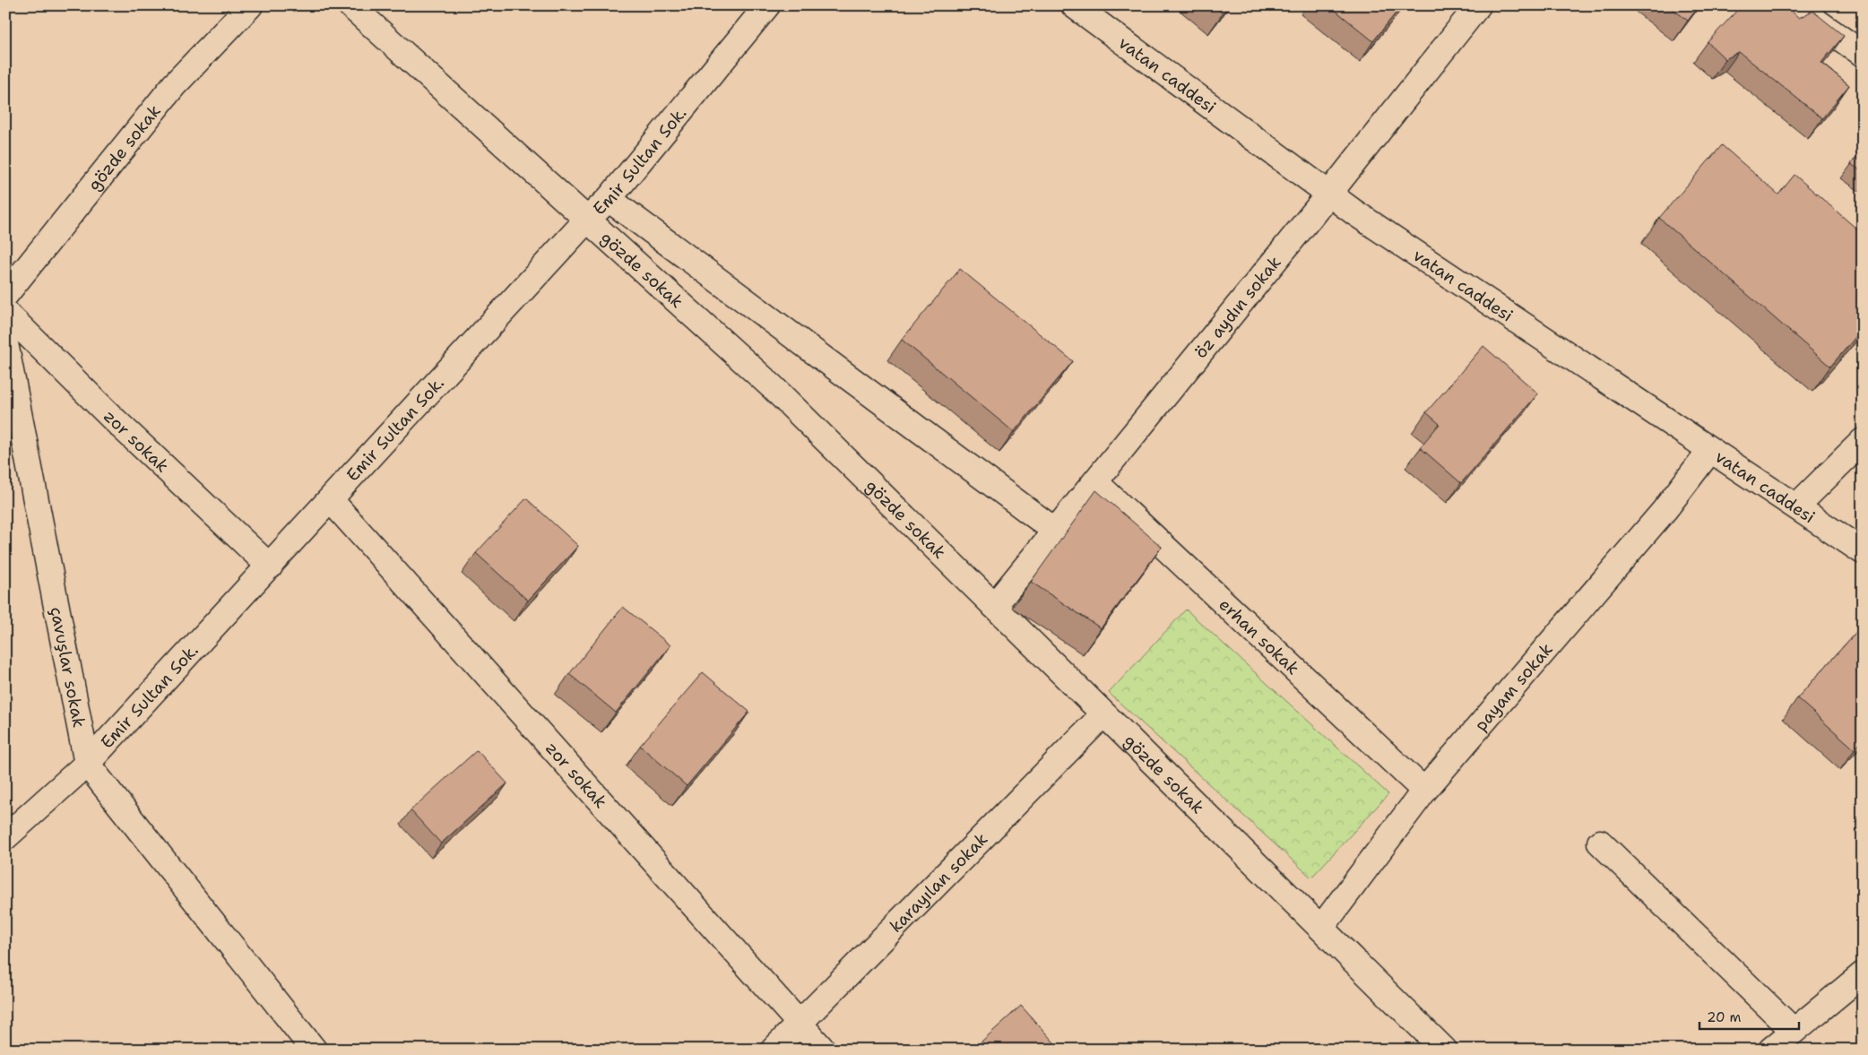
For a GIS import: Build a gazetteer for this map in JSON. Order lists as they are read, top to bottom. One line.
{"streets":{"street":["vatan caddesi","gözde sokak","Emir Sultan Sok.","öz aydın sokak","zor sokak","erhan sokak","çavuşlar sokak","payam sokak","karayılan sokak"]},"crossings":[["vatan caddesi","öz aydın sokak"],["vatan caddesi","payam sokak"],["gözde sokak","Emir Sultan Sok."],["gözde sokak","öz aydın sokak"],["gözde sokak","payam sokak"],["gözde sokak","karayılan sokak"],["Emir Sultan Sok.","zor sokak"],["Emir Sultan Sok.","çavuşlar sokak"],["öz aydın sokak","erhan sokak"],["zor sokak","karayılan sokak"],["erhan sokak","payam sokak"]],"scale_bar":"20 m"}
